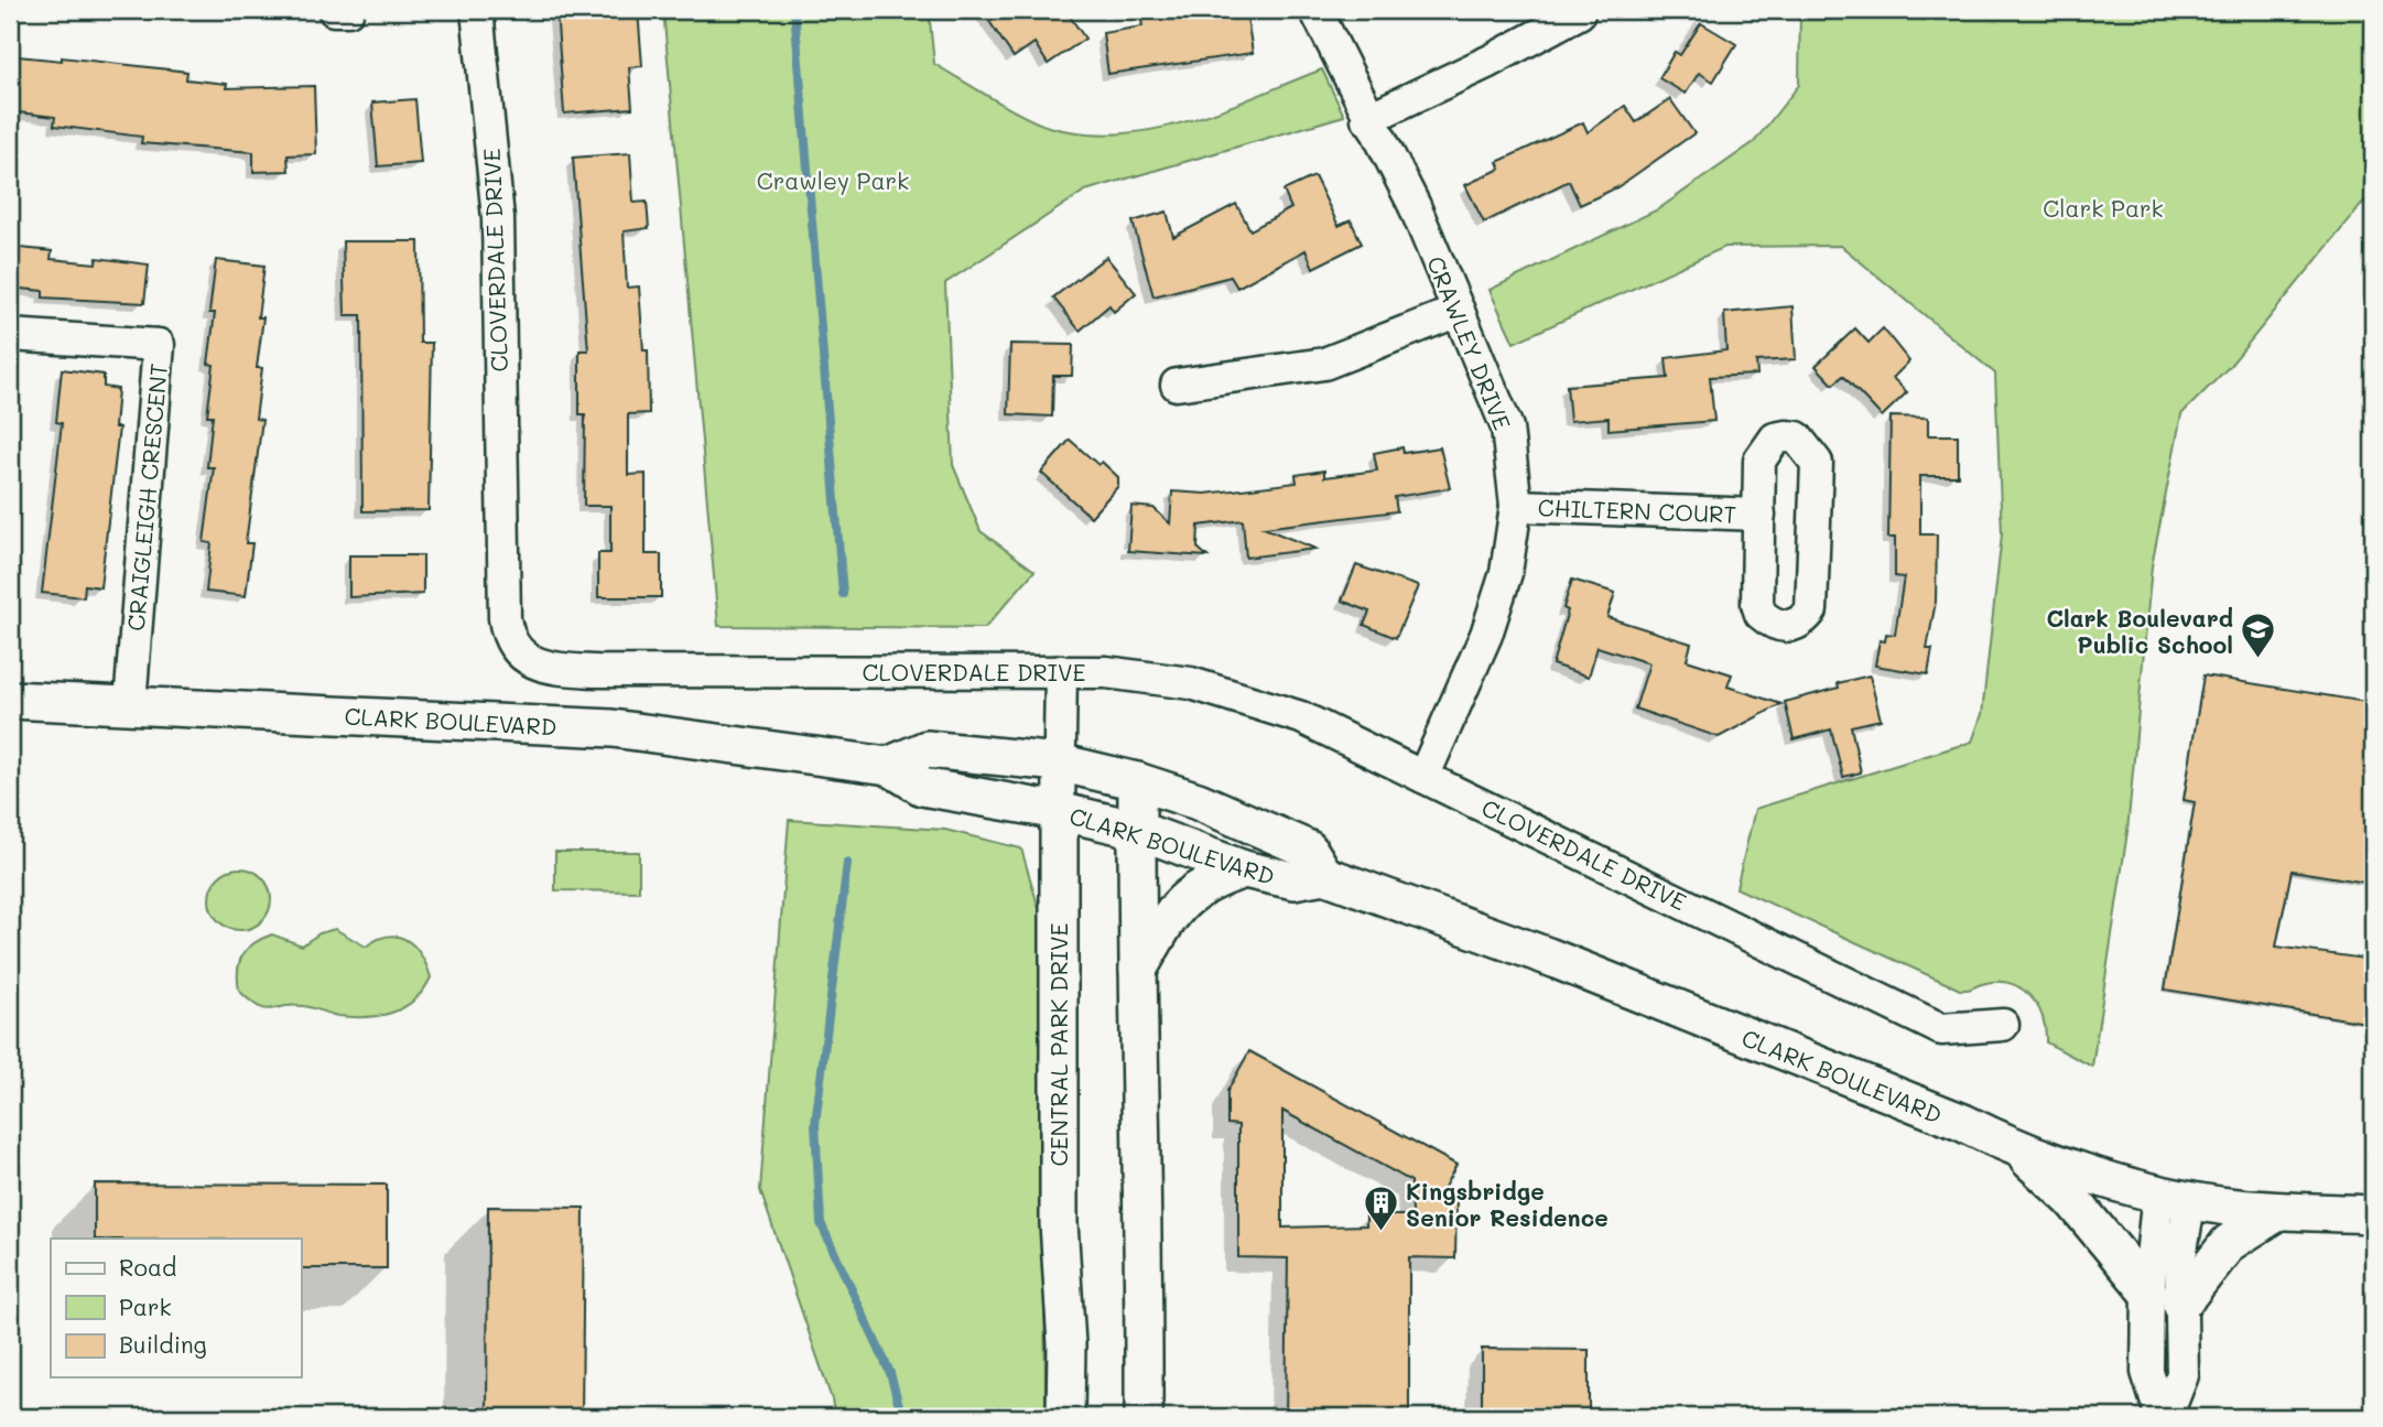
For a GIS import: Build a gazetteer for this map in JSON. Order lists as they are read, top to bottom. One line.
{"streets":{"street":["CLOVERDALE DRIVE","CRAWLEY DRIVE","CRAIGLEIGH CRESCENT","CHILTERN COURT","CLARK BOULEVARD","CENTRAL PARK DRIVE"]},"crossings":[["CLOVERDALE DRIVE","CRAWLEY DRIVE"],["CLOVERDALE DRIVE","CENTRAL PARK DRIVE"],["CRAWLEY DRIVE","CHILTERN COURT"],["CRAIGLEIGH CRESCENT","CLARK BOULEVARD"],["CLARK BOULEVARD","CENTRAL PARK DRIVE"]],"parks":["Crawley Park","Clark Park"],"places":{"school or university":["Clark Boulevard Public School"],"building":["Kingsbridge Senior Residence"]},"legend":["Road","Park","Building"]}
